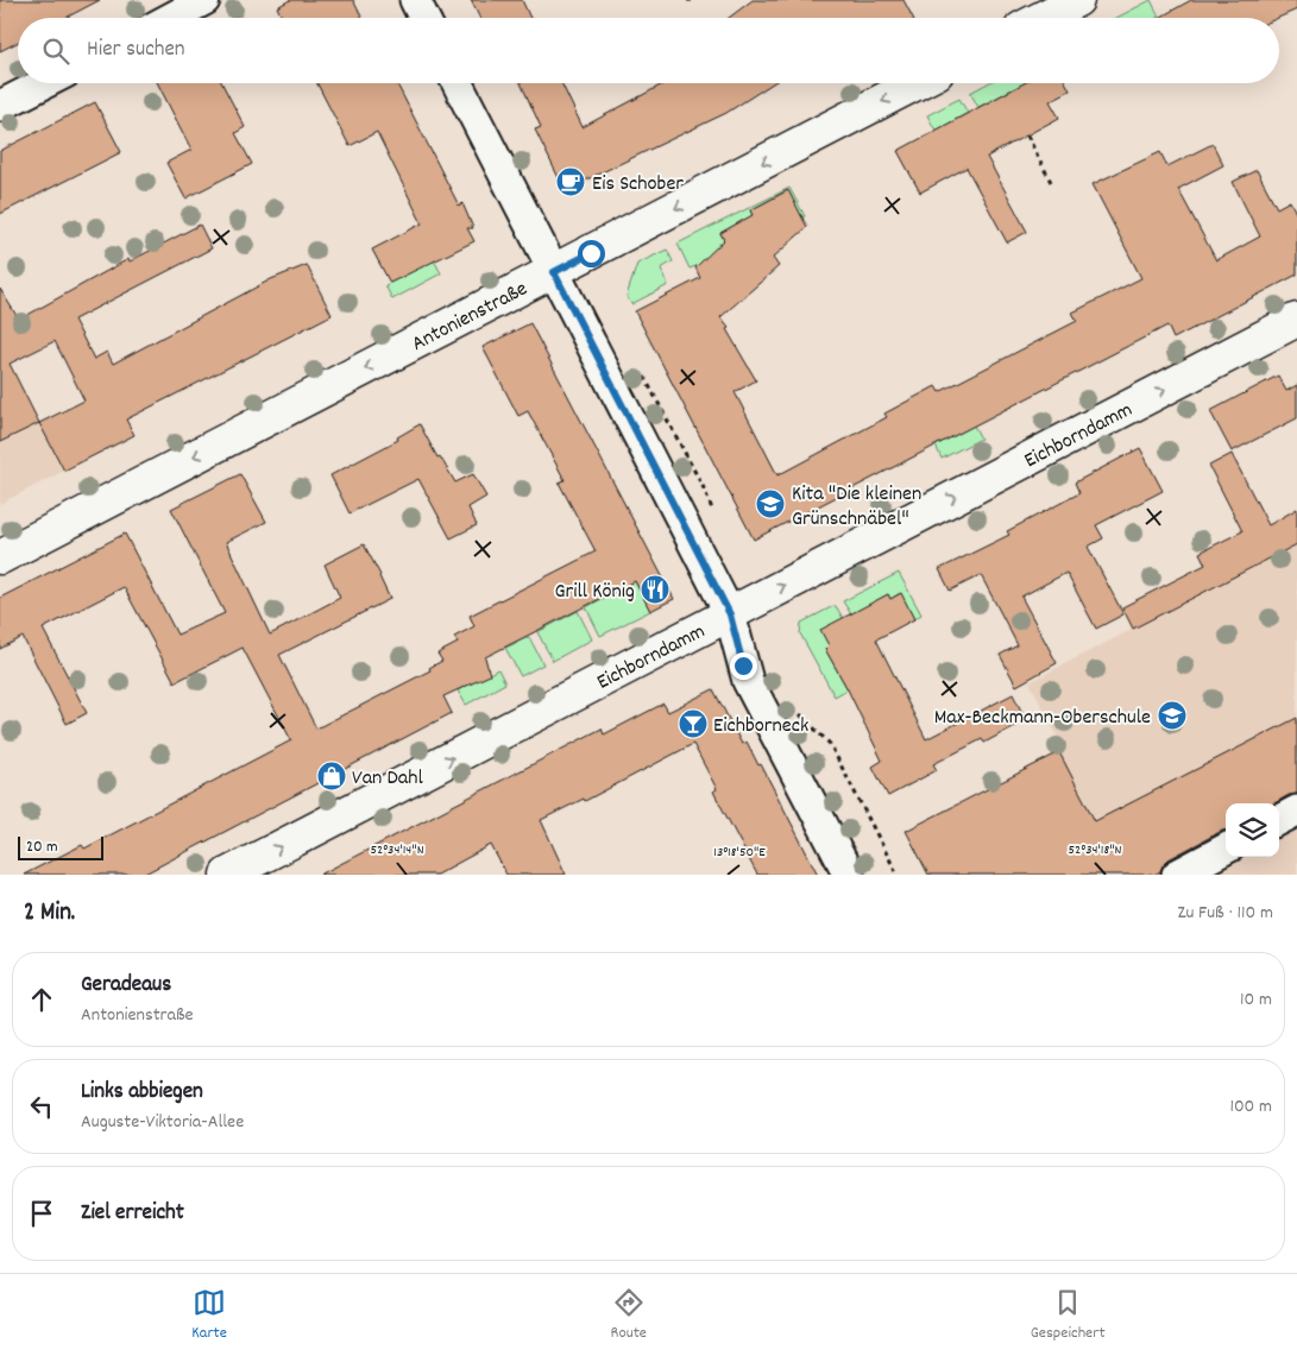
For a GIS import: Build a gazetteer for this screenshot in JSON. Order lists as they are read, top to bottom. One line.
{"streets":{"main road":["Antonienstraße","Eichborndamm"]},"one_way":["Antonienstraße","Eichborndamm"],"places":{"cafe":["Eis Schober"],"school or university":["Kita \"Die kleinen Grünschnäbel\"","Max-Beckmann-Oberschule"],"restaurant":["Grill König"],"bar":["Eichborneck"],"shop":["Van Dahl"]},"scale_bar":"20 m","page":{"search":"Hier suchen","scale":"20 m","heading":["2 Min.","Zu Fuß · 110 m"],"list":[["Geradeaus","Antonienstraße","10 m"],["Links abbiegen","Auguste-Viktoria-Allee","100 m"],"Ziel erreicht"],"nav":["Karte","Route","Gespeichert"]},"coordinates":["52°34'14\"N","52°34'18\"N","13°18'50\"E"]}
